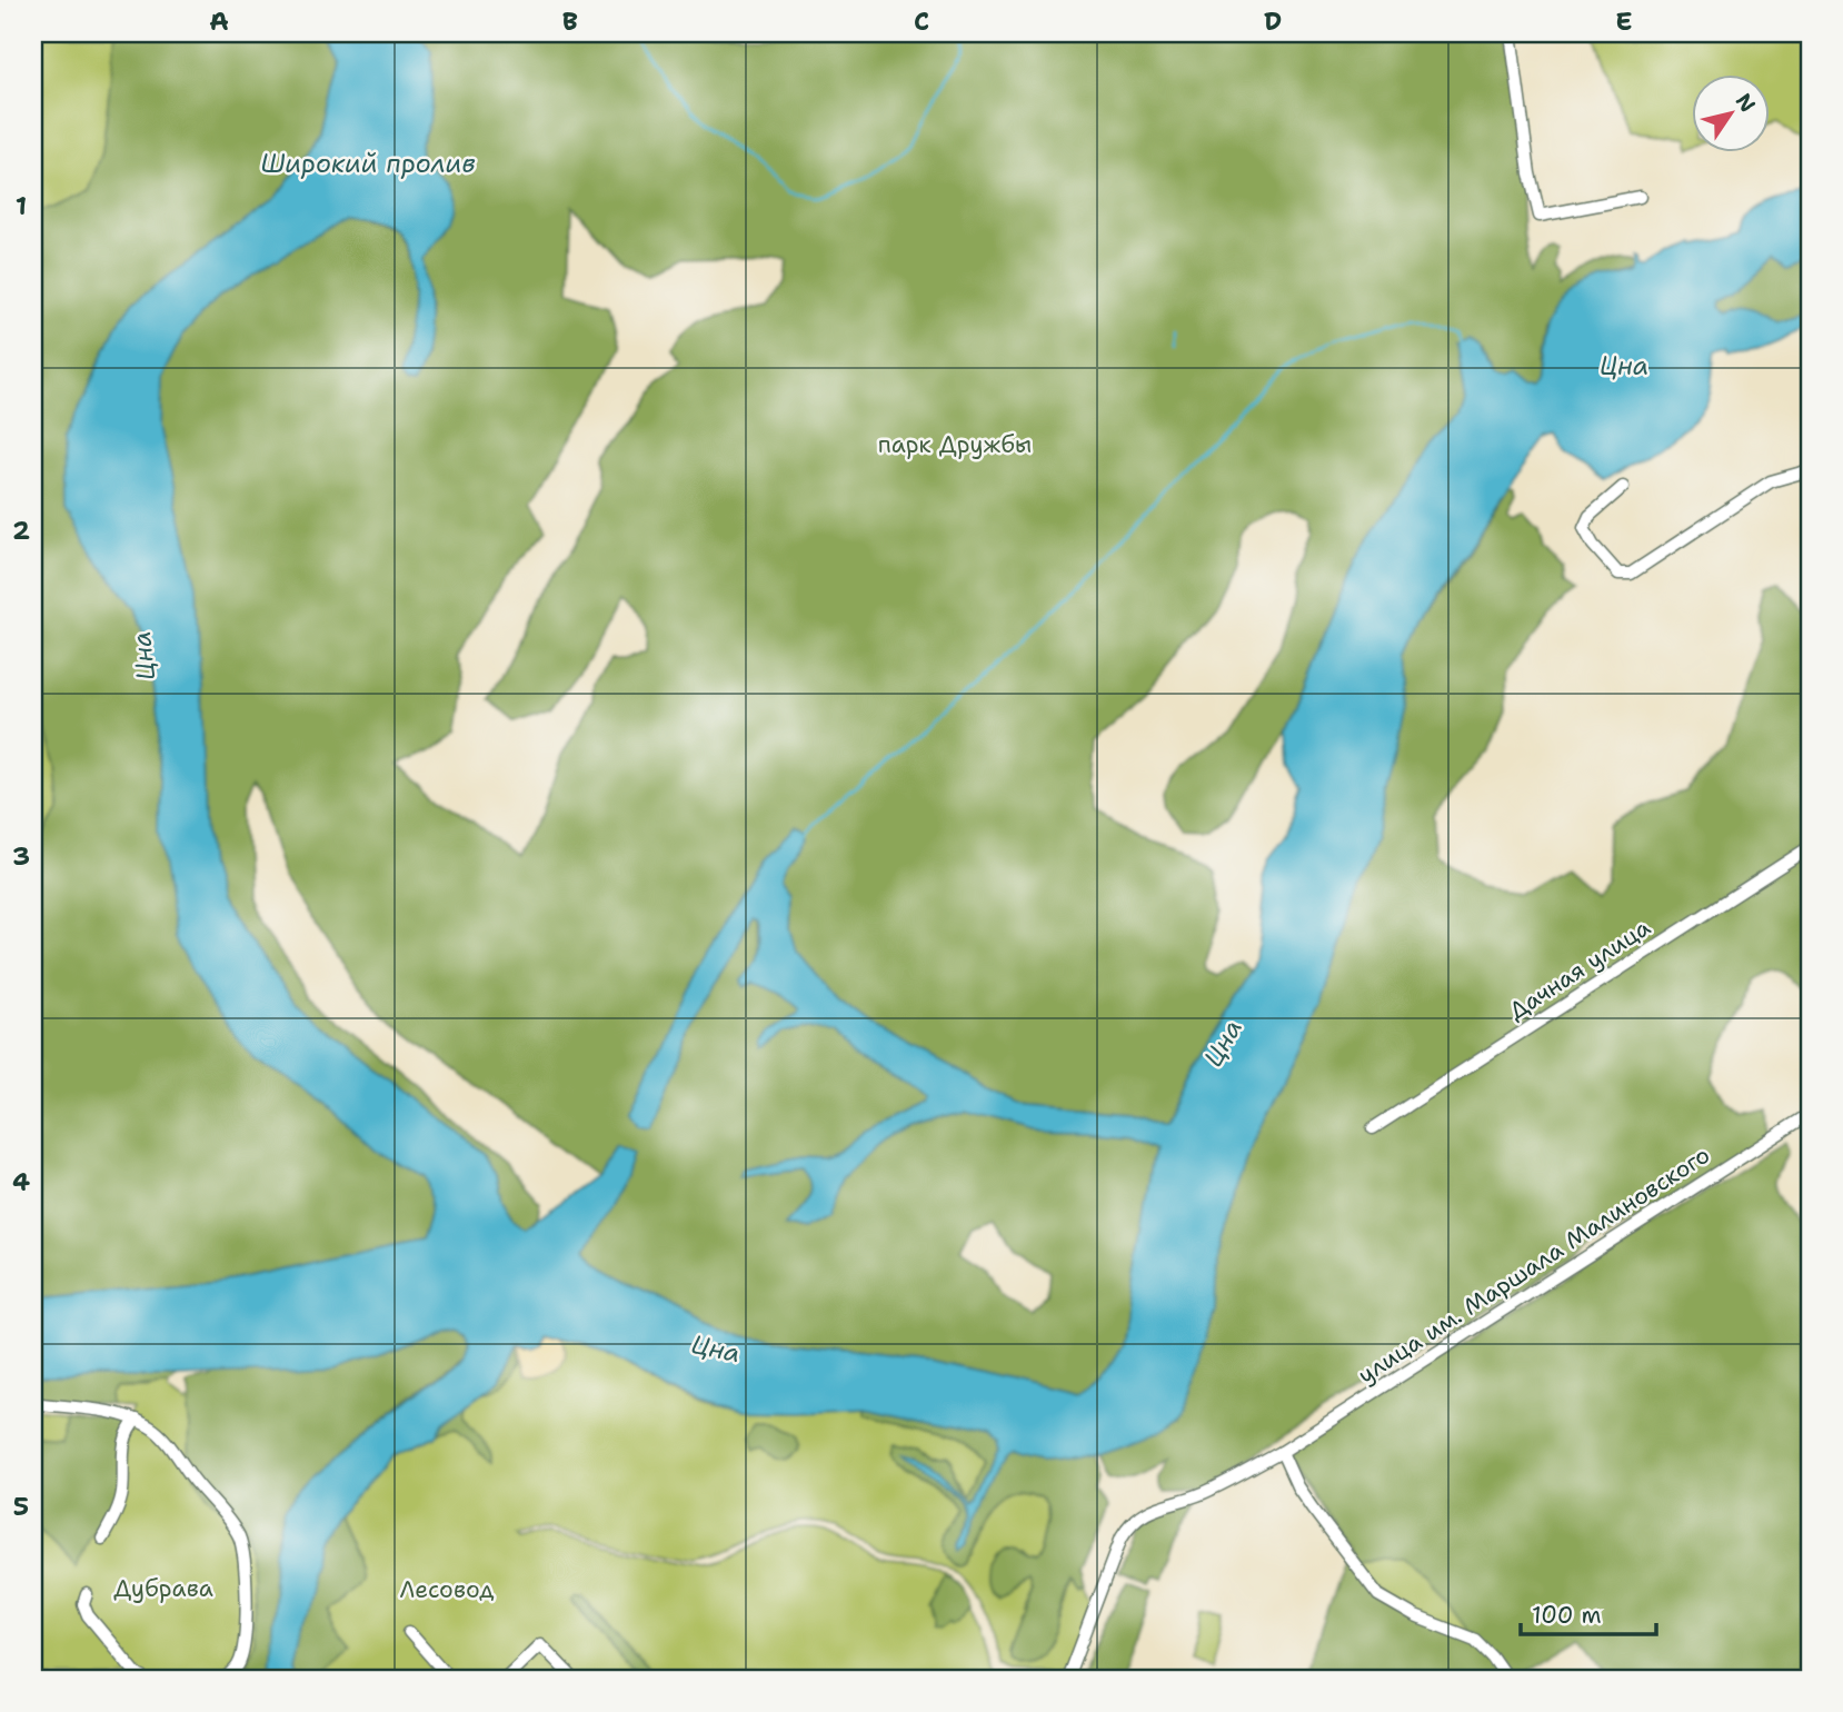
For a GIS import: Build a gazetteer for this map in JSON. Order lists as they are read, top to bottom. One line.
{"streets":{"street":["Дачная улица","улица им. Маршала Малиновского"]},"water":["Широкий пролив","Цна"],"parks":["парк Дружбы","Дубрава","Лесовод"],"scale_bar":"100 m","north":"top right","grid":{"columns":["A","B","C","D","E"],"rows":["1","2","3","4","5"]}}
